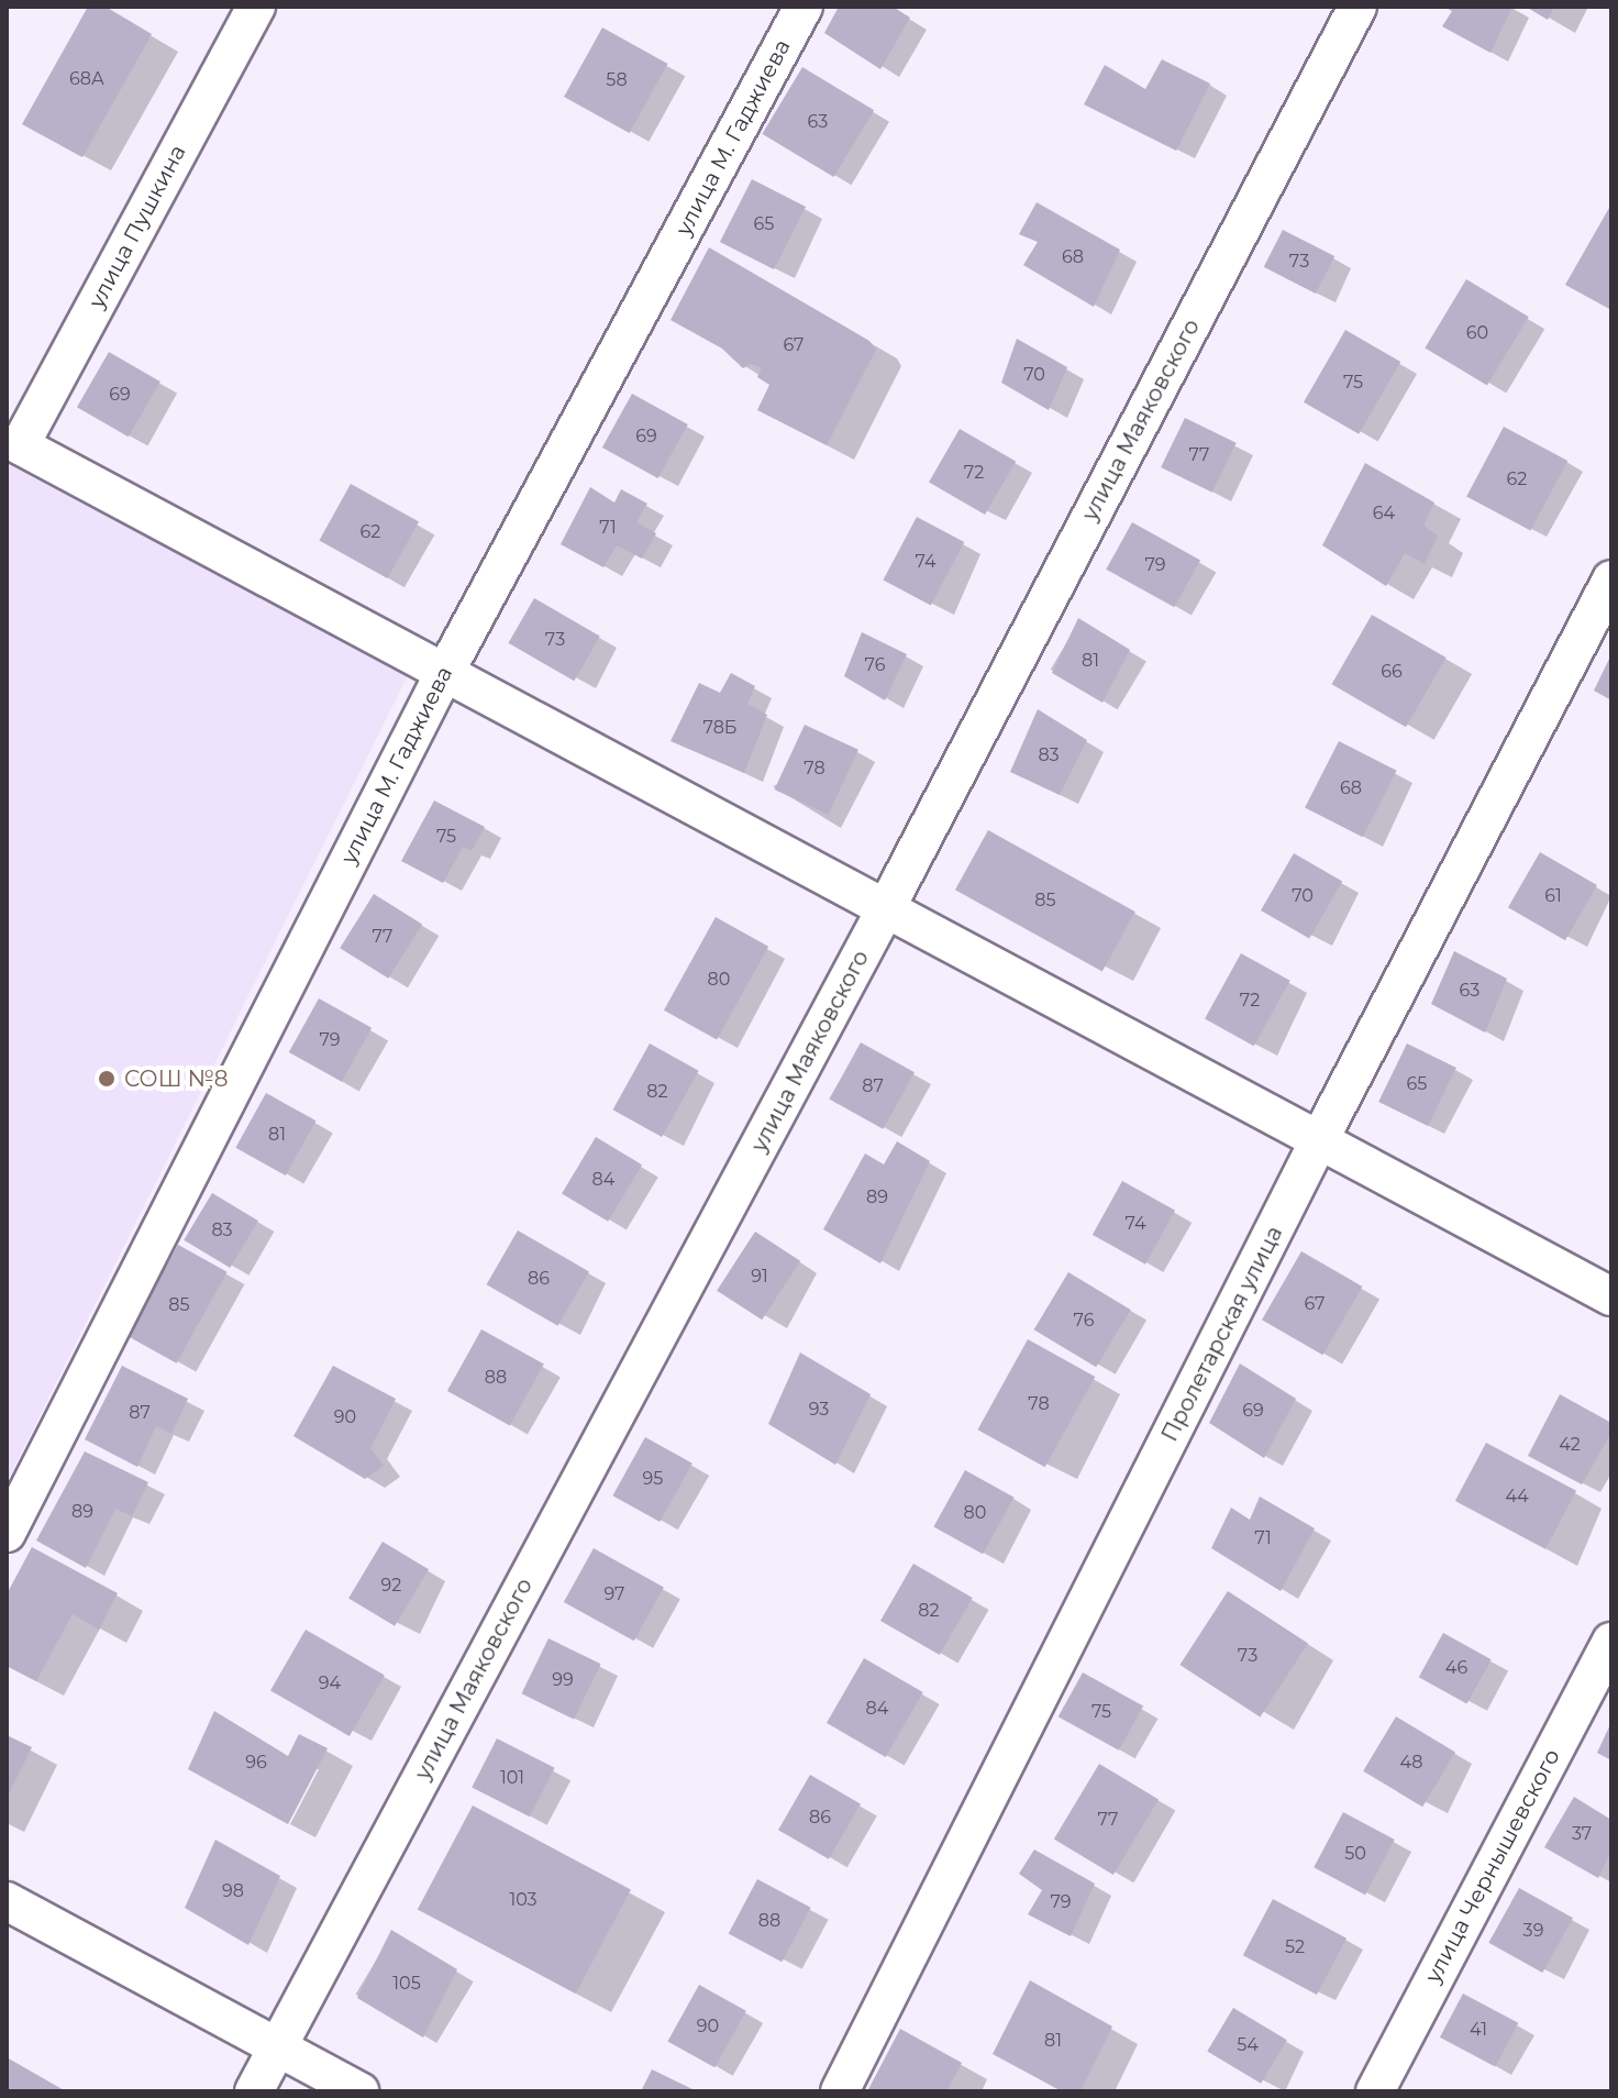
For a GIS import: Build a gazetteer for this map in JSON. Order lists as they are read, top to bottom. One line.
{"streets":{"street":["улица М. Гаджиева","улица Пушкина","улица Маяковского","Пролетарская улица","улица Чернышевского"]},"crossings":[["улица М. Гаджиева","улица Пушкина"]],"places":["СОШ №8"],"house_numbers":["68А","58","63","65","68","73","60","67","70","75","69","69","77","72","62","64","71","62","74","79","73","81","76","66","78Б","83","78","68","75","70","61","85","77","80","63","72","79","65","87","82","81","84","89","74","83","91","86","67","85","76","88","78","93","69","87","90","42","95","44","89","80","71","92","97","82","73","46","99","94","84","75","96","48","101","86","77","37","50","98","103","79","88","39","52","105","90","41","81","54"]}
